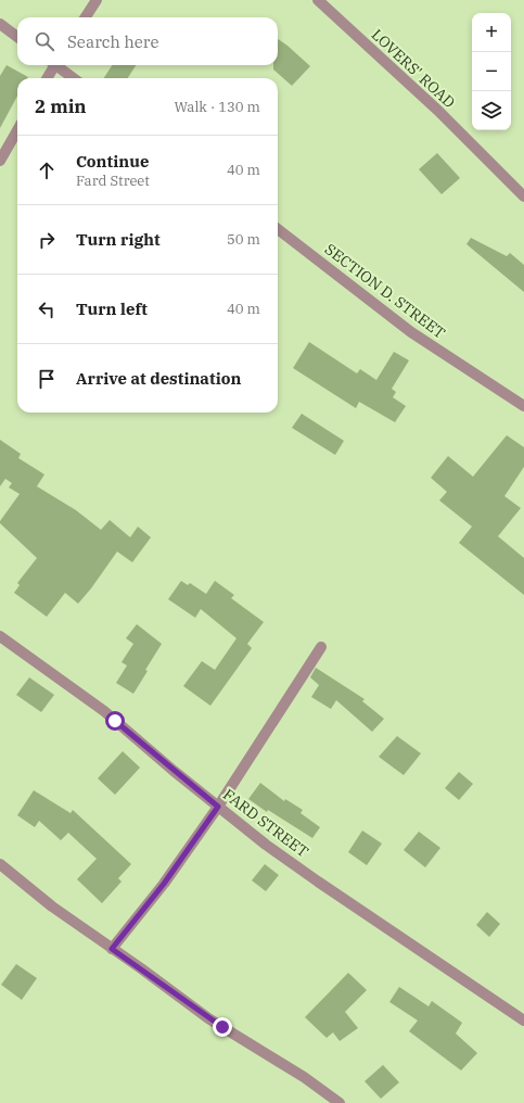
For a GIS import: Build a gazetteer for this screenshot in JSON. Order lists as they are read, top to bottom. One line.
{"streets":{"street":["LOVERS' ROAD","SECTION D. STREET","FARD STREET"]},"page":{"map_buttons":["+","−"],"search":"Search here","heading":["2 min","Walk · 130 m"],"list":[["Continue","Fard Street","40 m"],["Turn right","50 m"],["Turn left","40 m"],"Arrive at destination"]}}
